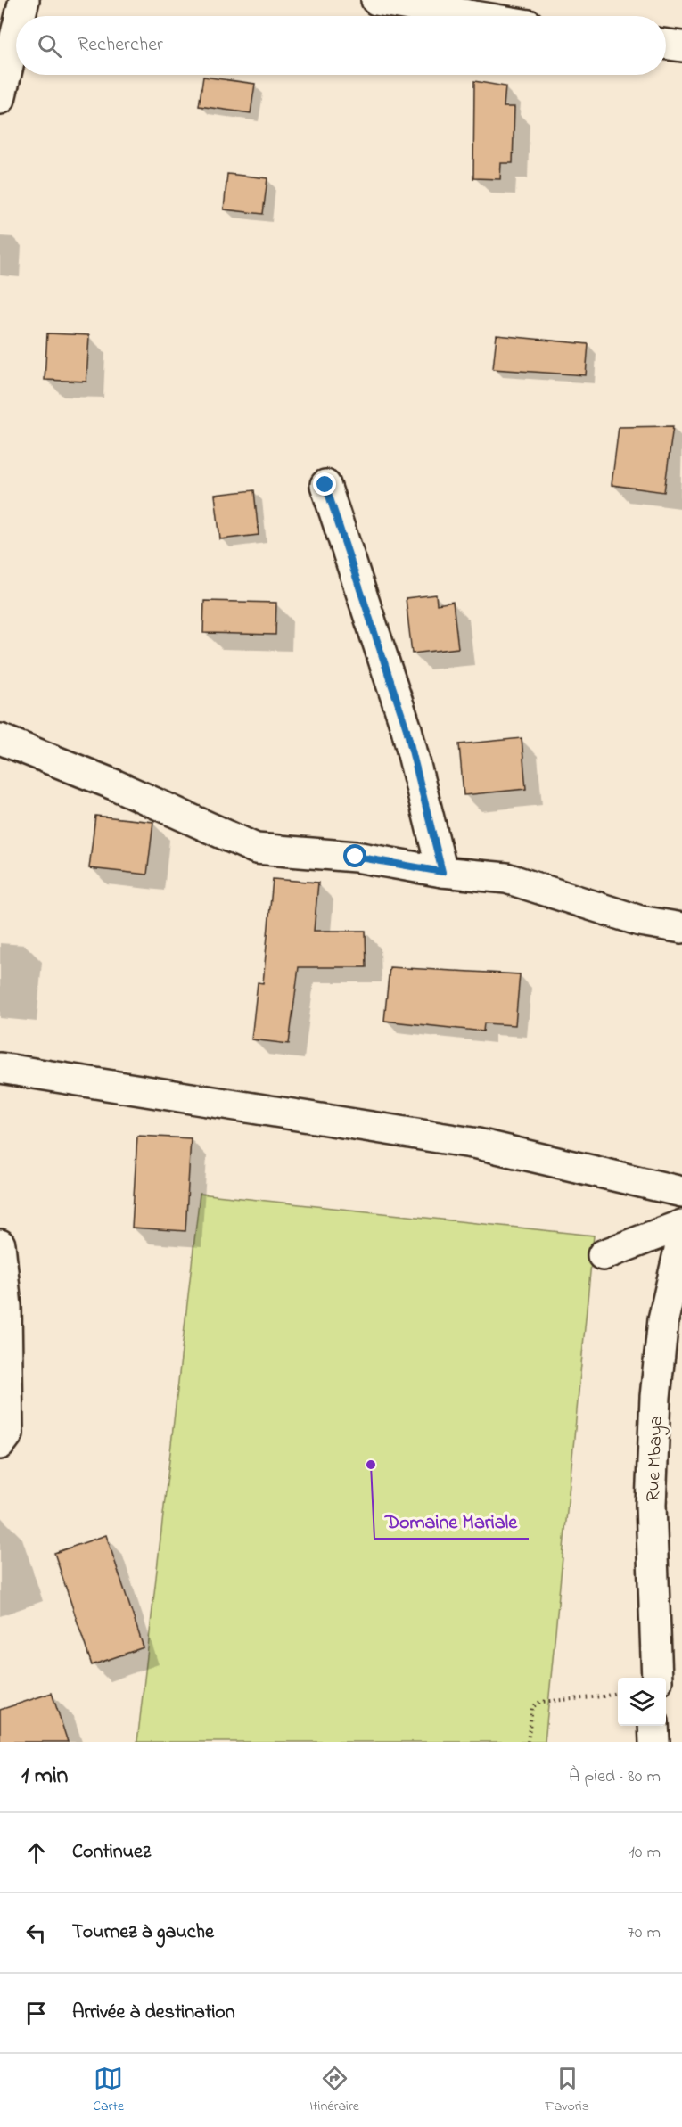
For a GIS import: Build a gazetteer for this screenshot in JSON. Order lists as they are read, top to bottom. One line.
{"streets":{"street":["Rue Mbaya"]},"places":["Domaine Mariale"],"page":{"search":"Rechercher","heading":["1 min","À pied · 80 m"],"list":[["Continuez","10 m"],["Tournez à gauche","70 m"],"Arrivée à destination"],"nav":["Carte","Itinéraire","Favoris"]}}
